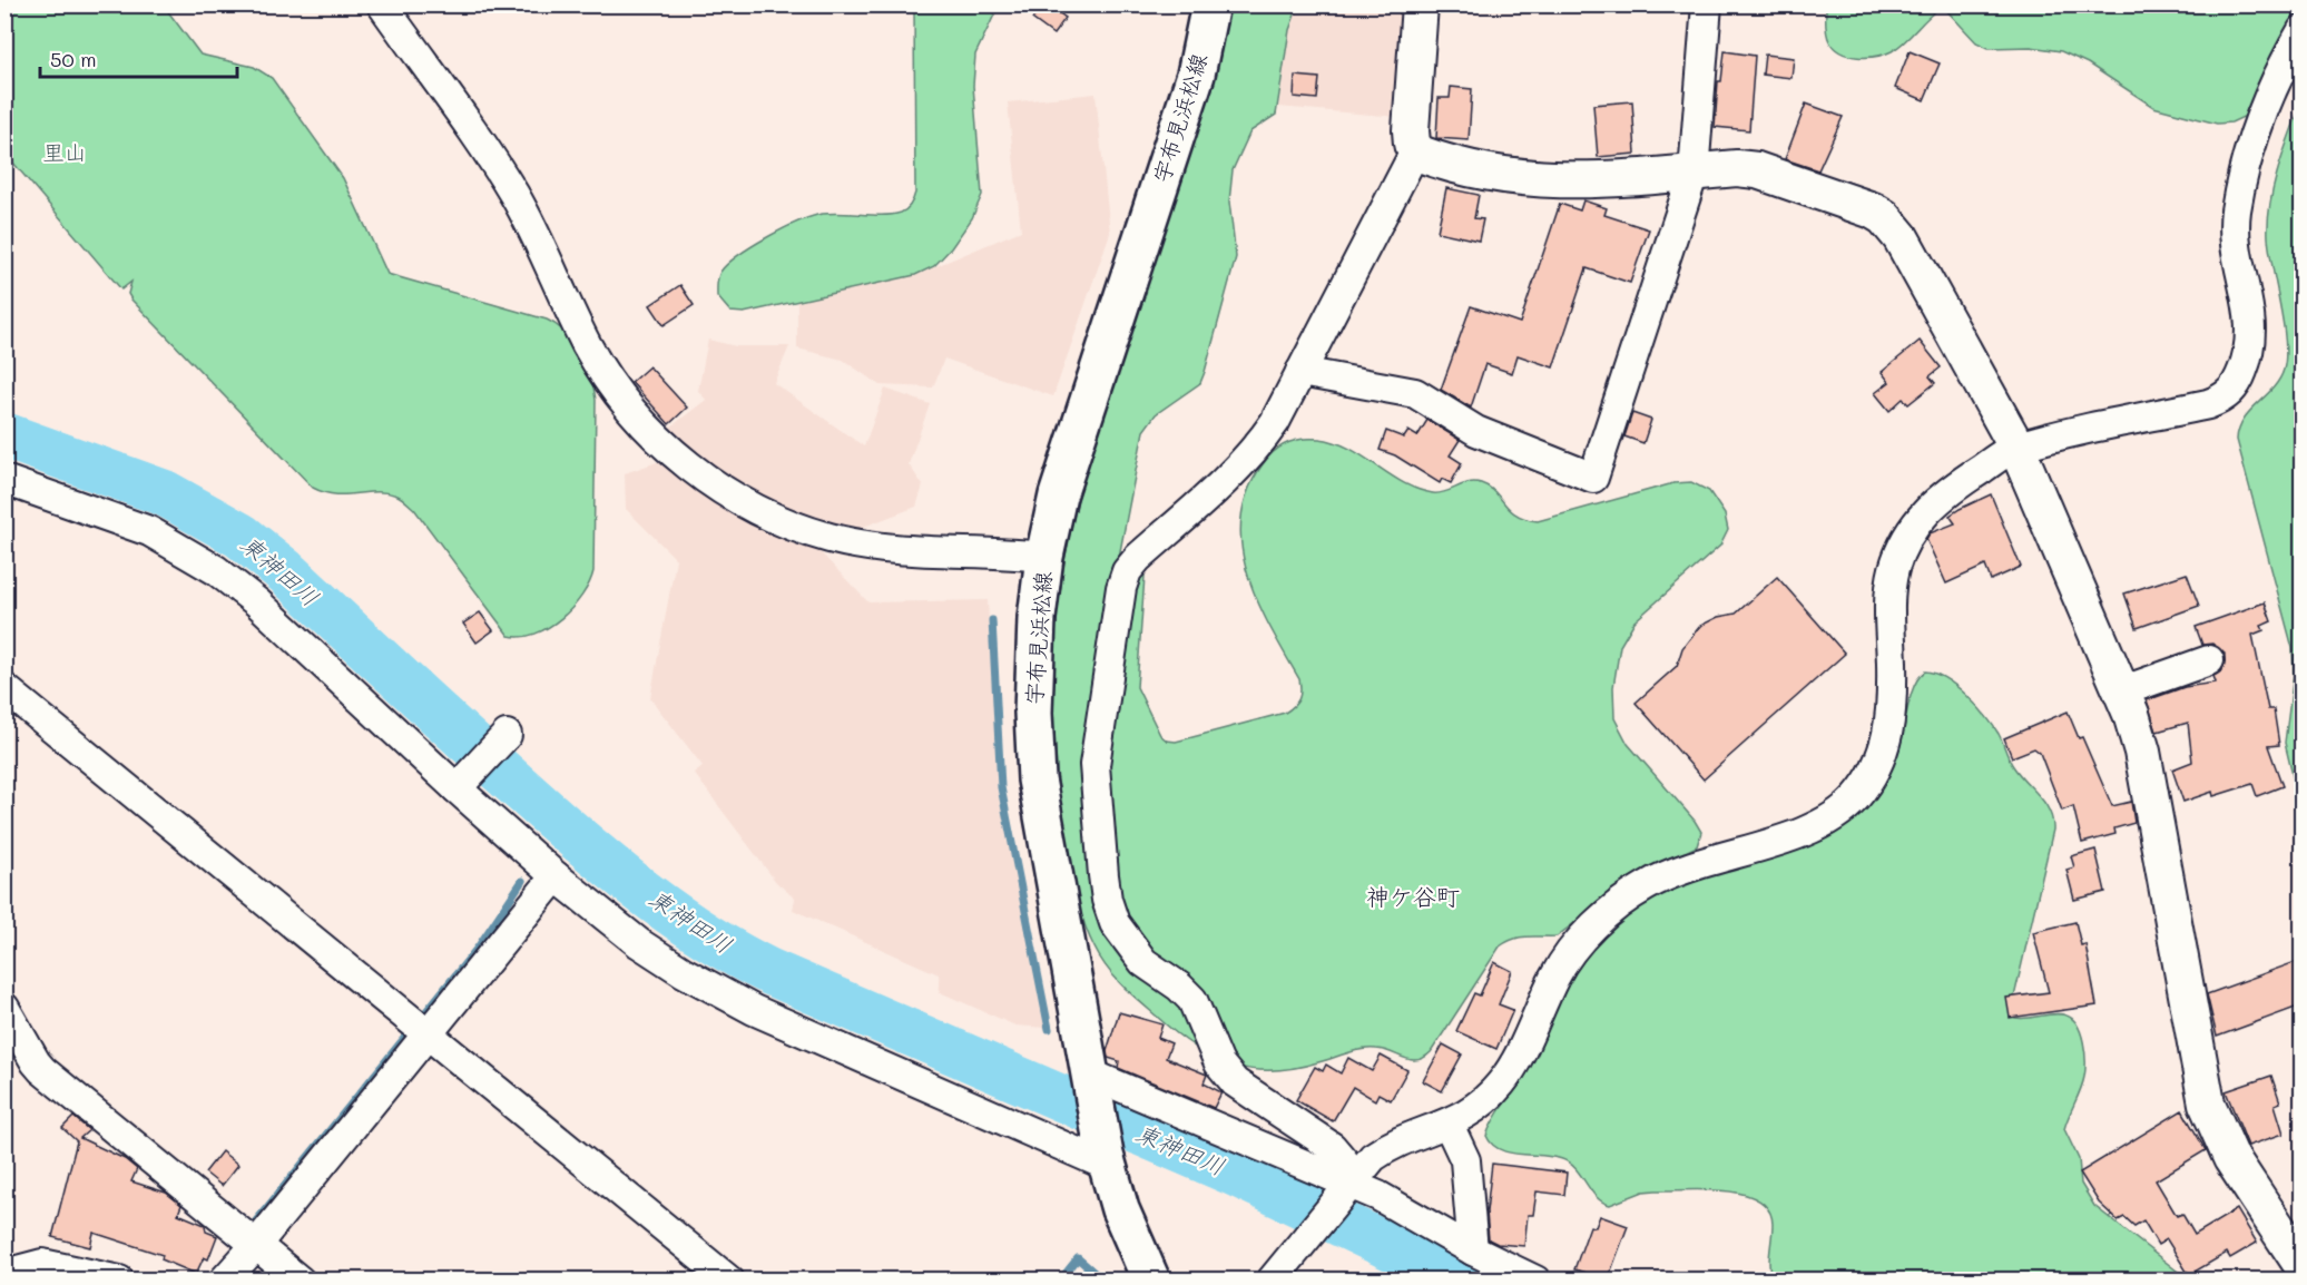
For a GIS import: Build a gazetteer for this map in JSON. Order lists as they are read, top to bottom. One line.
{"streets":{"main road":["宇布見浜松線"]},"districts":["神ケ谷町"],"water":["東神田川"],"parks":["里山"],"scale_bar":"50 m"}
